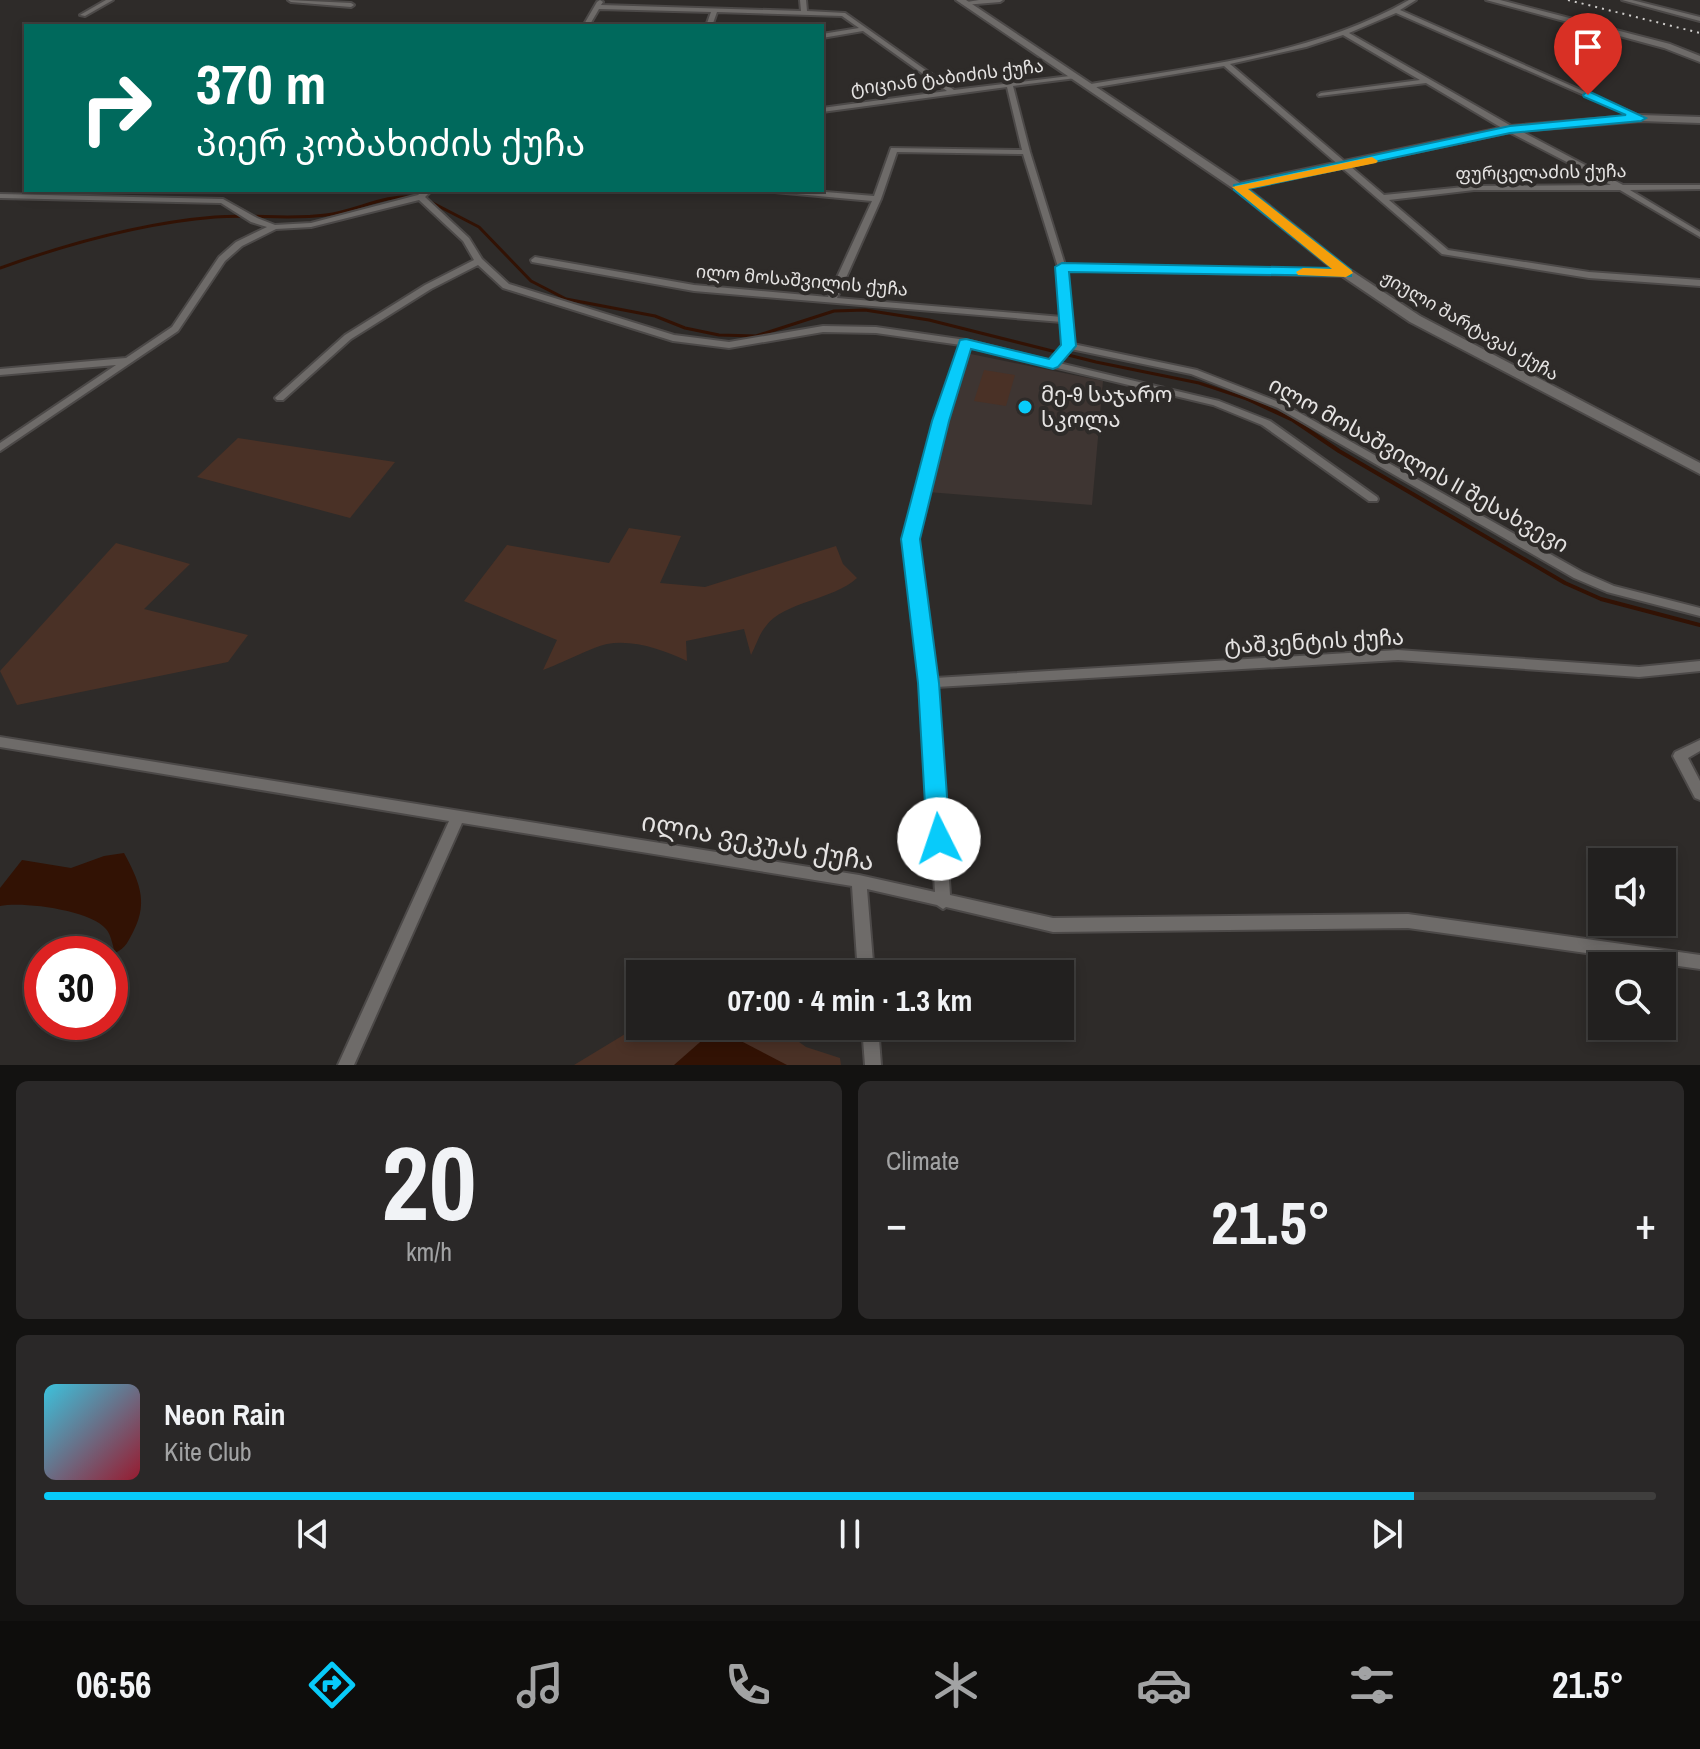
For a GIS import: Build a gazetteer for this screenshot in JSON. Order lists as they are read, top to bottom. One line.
{"streets":{"street":["ტიციან ტაბიძის ქუჩა","ფურცელაძის ქუჩა","ილო მოსაშვილის ქუჩა","ჟიული შარტავას ქუჩა","ილო მოსაშვილის II შესახვევი","ტაშკენტის ქუჩა","ილია ვეკუას ქუჩა"]},"crossings":[["ტიციან ტაბიძის ქუჩა","ჟიული შარტავას ქუჩა"]],"places":["მე-9 საჯარო სკოლა"],"page":{"turn":["370 m","პიერ კობახიძის ქუჩა"],"limit":"30","trip":"07:00 · 4 min · 1.3 km","tile":[["20","km/h"],"Climate"],"heat":["−","21.5°","+"],"song":["Neon Rain","Kite Club"],"tabs":["06:56","21.5°"]}}
